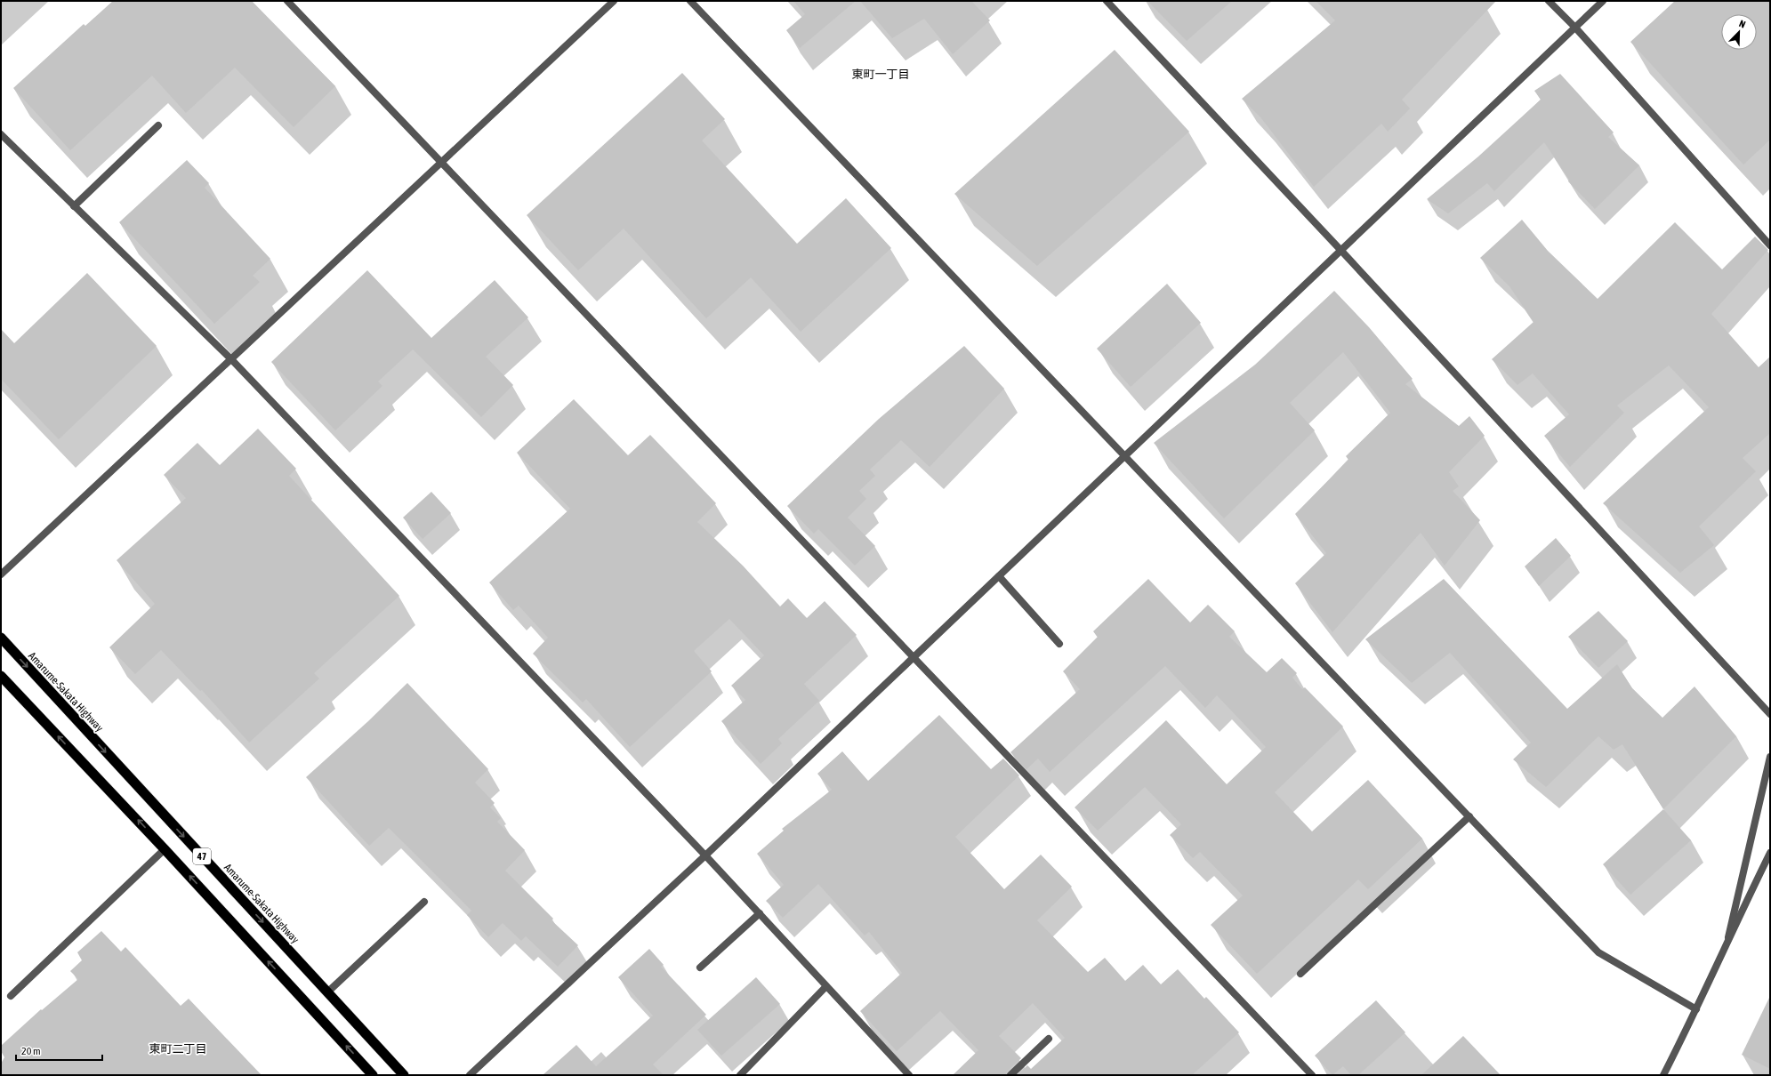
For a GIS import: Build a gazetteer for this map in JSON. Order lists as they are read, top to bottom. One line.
{"streets":{"highway":["Amarume-Sakata Highway","47"]},"districts":["東町一丁目","東町二丁目"],"scale_bar":"20 m","north":"top right"}
